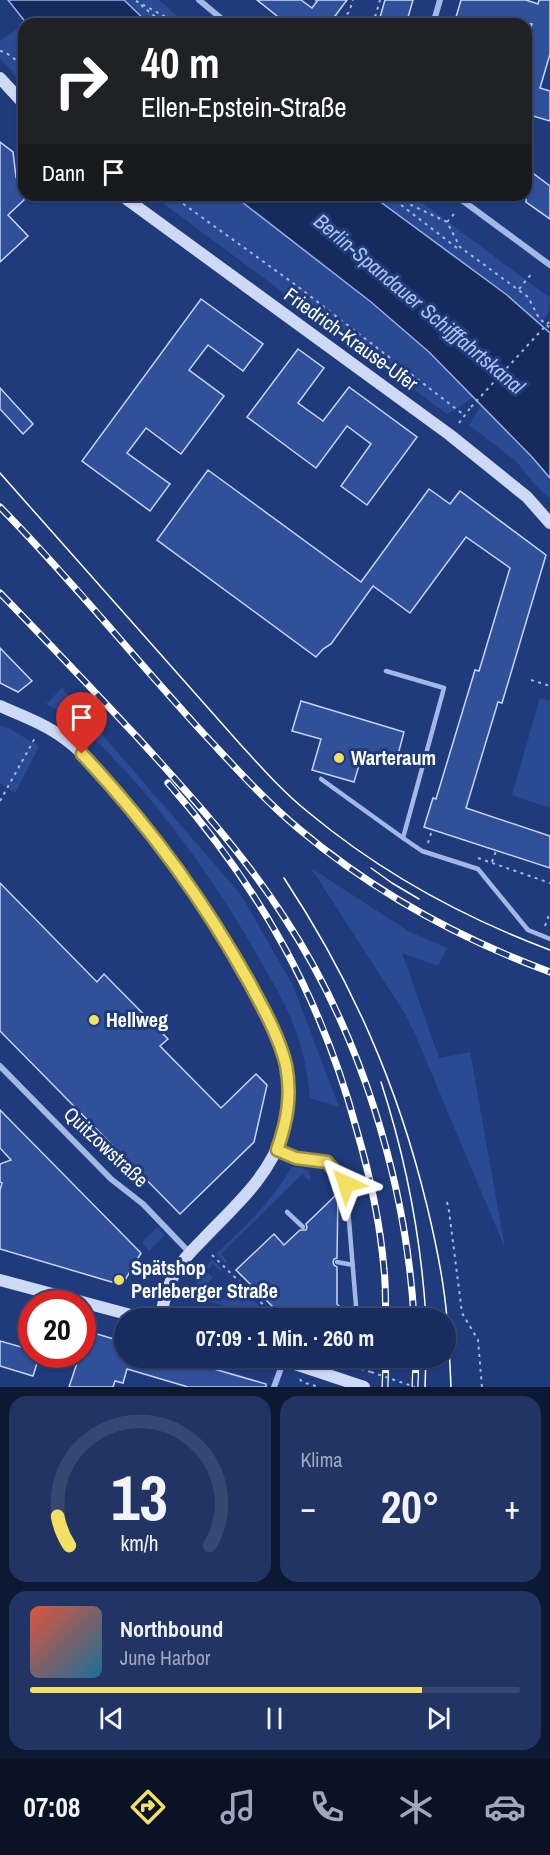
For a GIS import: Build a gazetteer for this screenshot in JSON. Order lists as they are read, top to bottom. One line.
{"streets":{"main road":["Friedrich-Krause-Ufer"],"street":["Quitzowstraße"]},"water":["Berlin-Spandauer Schifffahrtskanal"],"places":["Warteraum","Hellweg","Spätshop Perleberger Straße"],"page":{"turn":["40 m","Ellen-Epstein-Straße"],"then":"Dann","limit":"20","trip":"07:09 · 1 Min. · 260 m","tile":"Klima","heat":["−","20°","+"],"song":["Northbound","June Harbor"],"tabs":"07:08","gauge":["13","km/h"]}}
